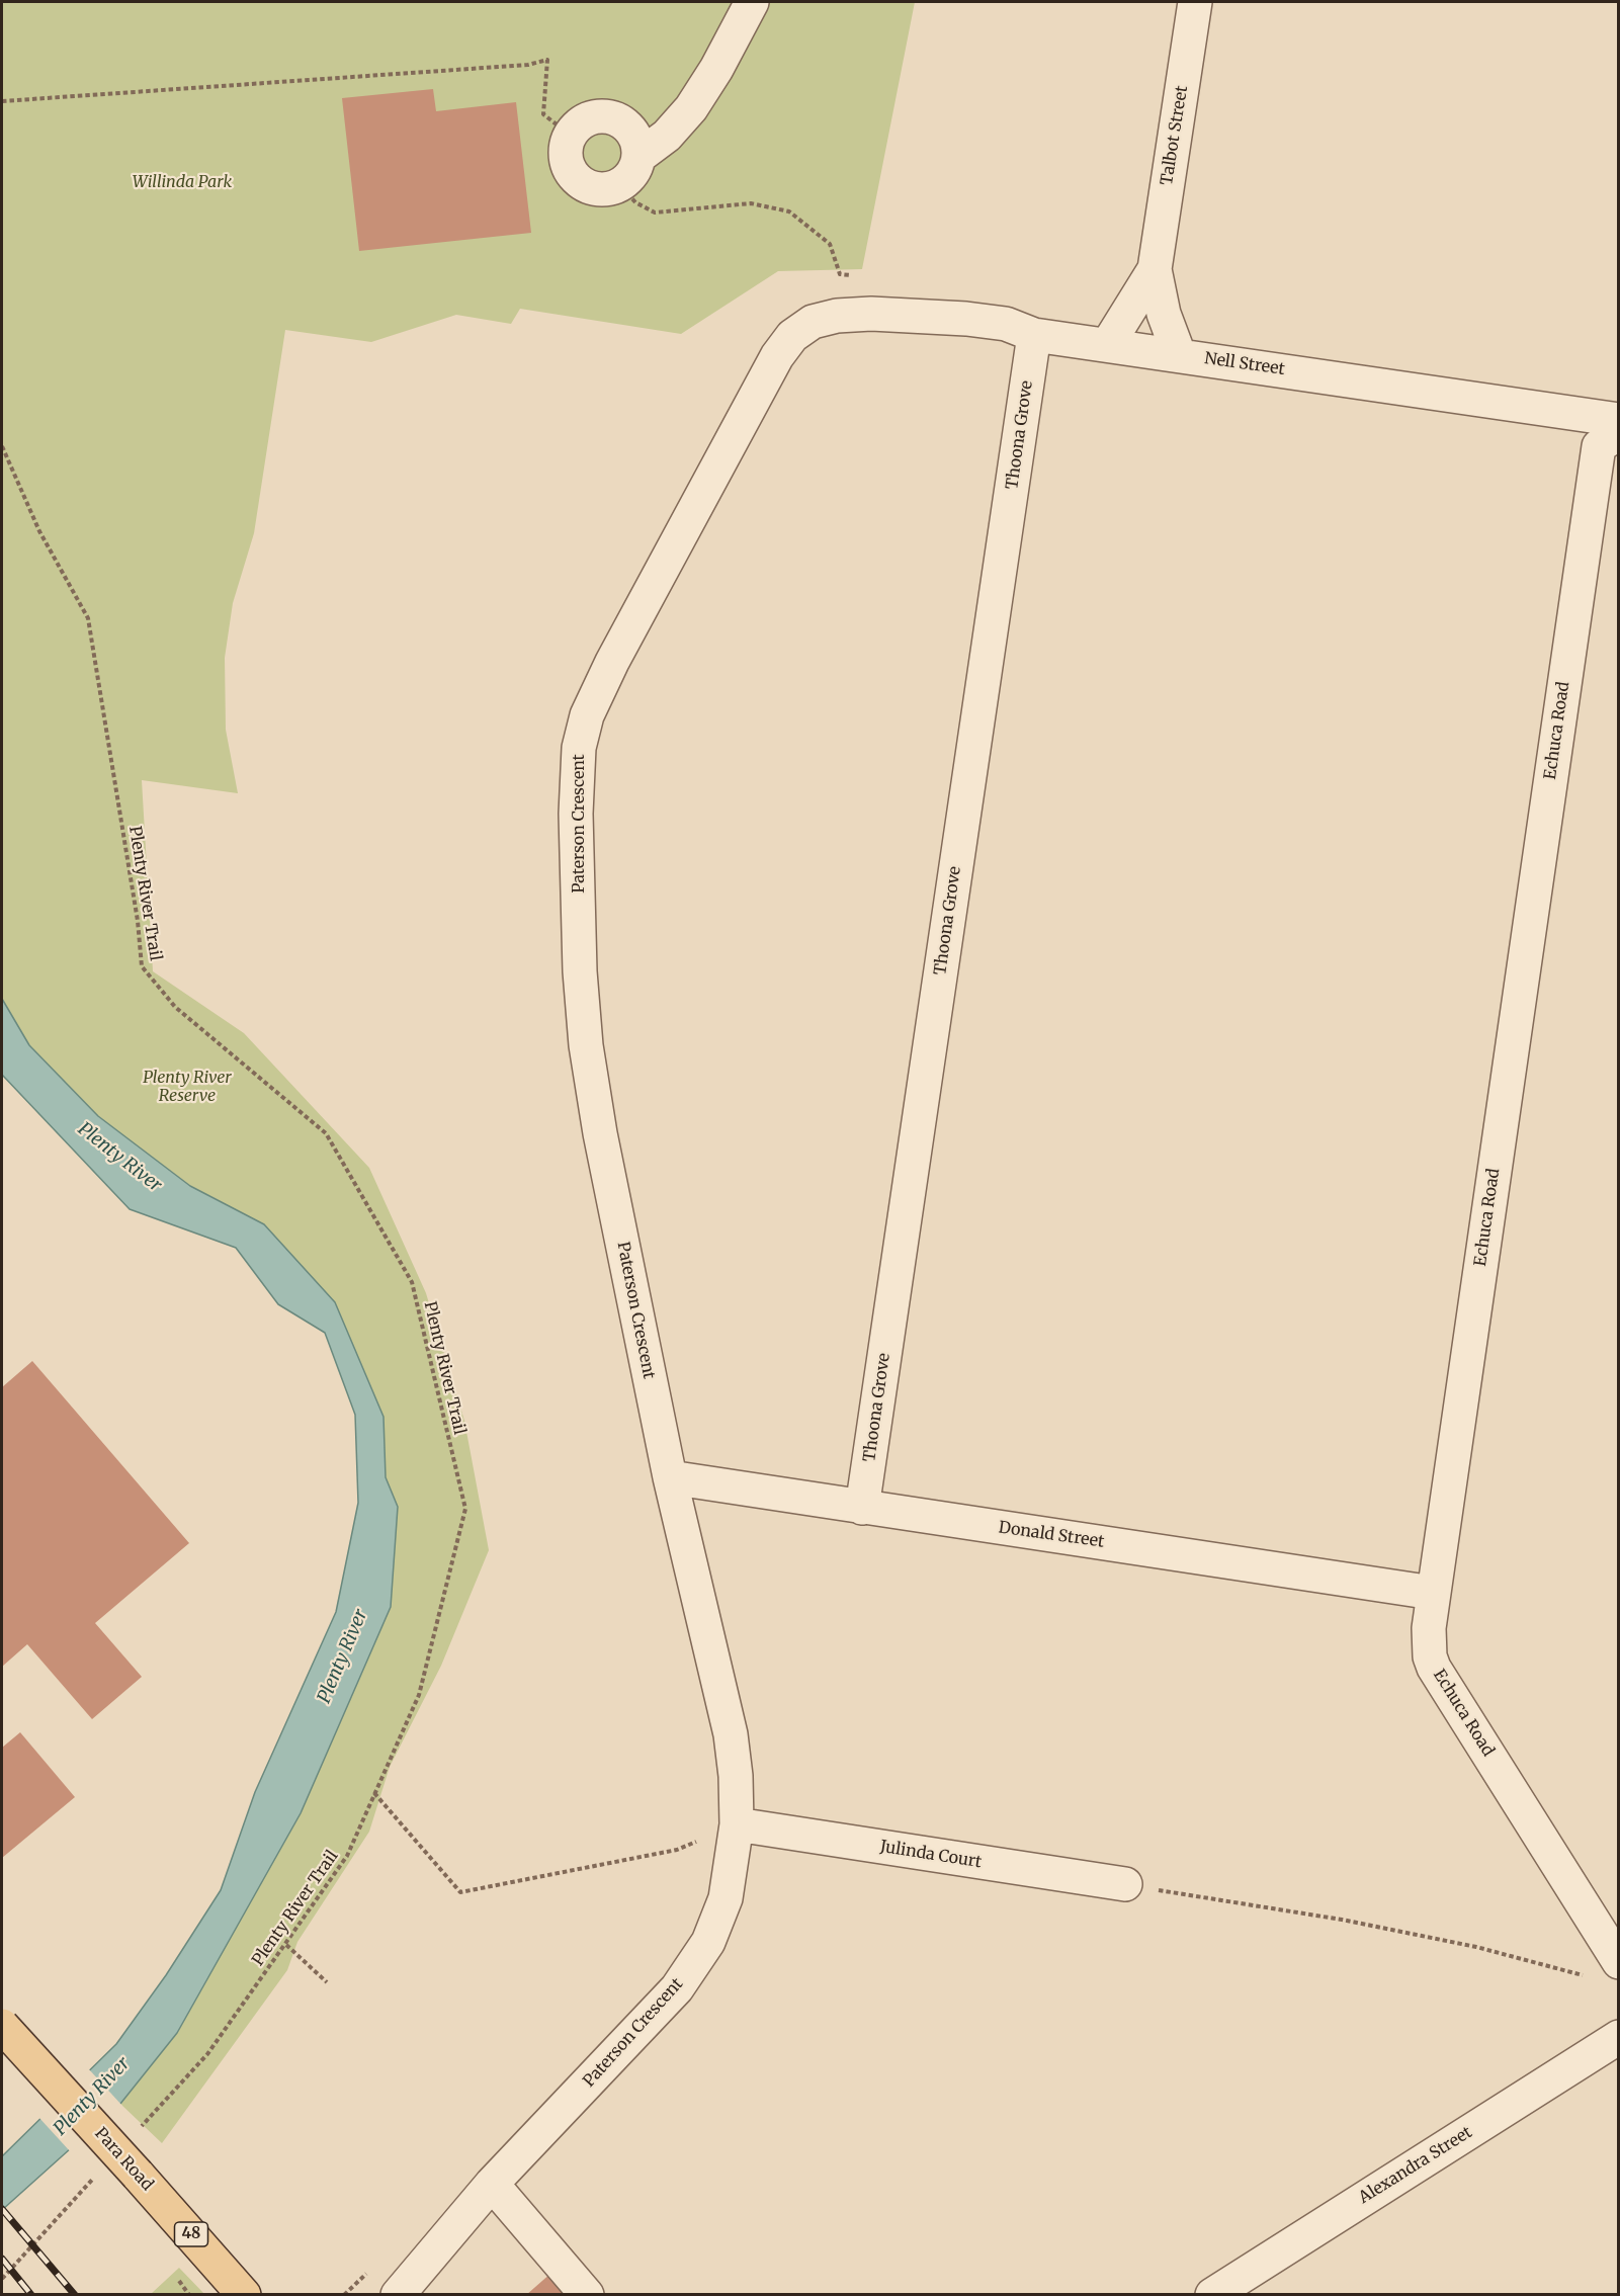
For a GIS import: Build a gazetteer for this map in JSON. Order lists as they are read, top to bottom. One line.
{"streets":{"main road":["Para Road","48"],"street":["Talbot Street","Nell Street","Thoona Grove","Echuca Road","Paterson Crescent","Donald Street","Julinda Court","Alexandra Street"],"path":["Plenty River Trail"]},"crossings":[["Talbot Street","Nell Street"],["Nell Street","Thoona Grove"],["Nell Street","Paterson Crescent"],["Thoona Grove","Donald Street"],["Echuca Road","Donald Street"],["Paterson Crescent","Donald Street"],["Paterson Crescent","Julinda Court"]],"water":["Plenty River"],"parks":["Willinda Park","Plenty River Reserve"]}
